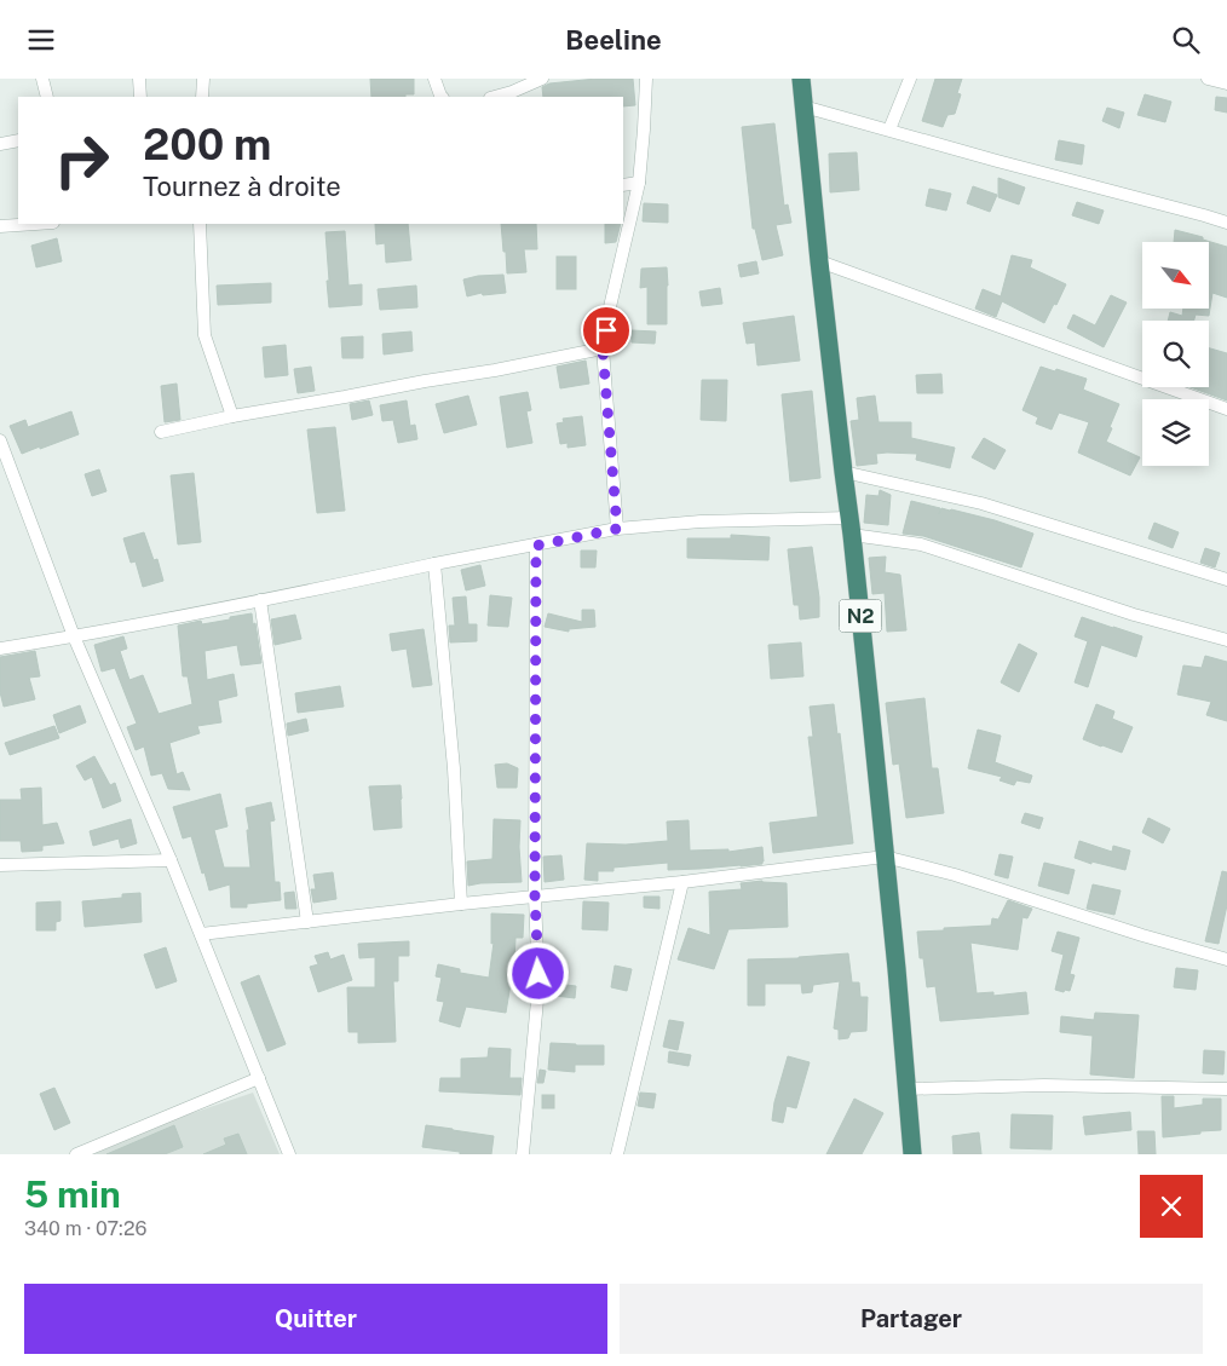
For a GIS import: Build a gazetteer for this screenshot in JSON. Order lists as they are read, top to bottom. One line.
{"streets":{"highway":["N2"]},"north":"bottom right","page":{"header":"Beeline","turn":["200 m","Tournez à droite"],"heading":["5 min","340 m · 07:26"],"buttons":["Quitter","Partager"]}}
